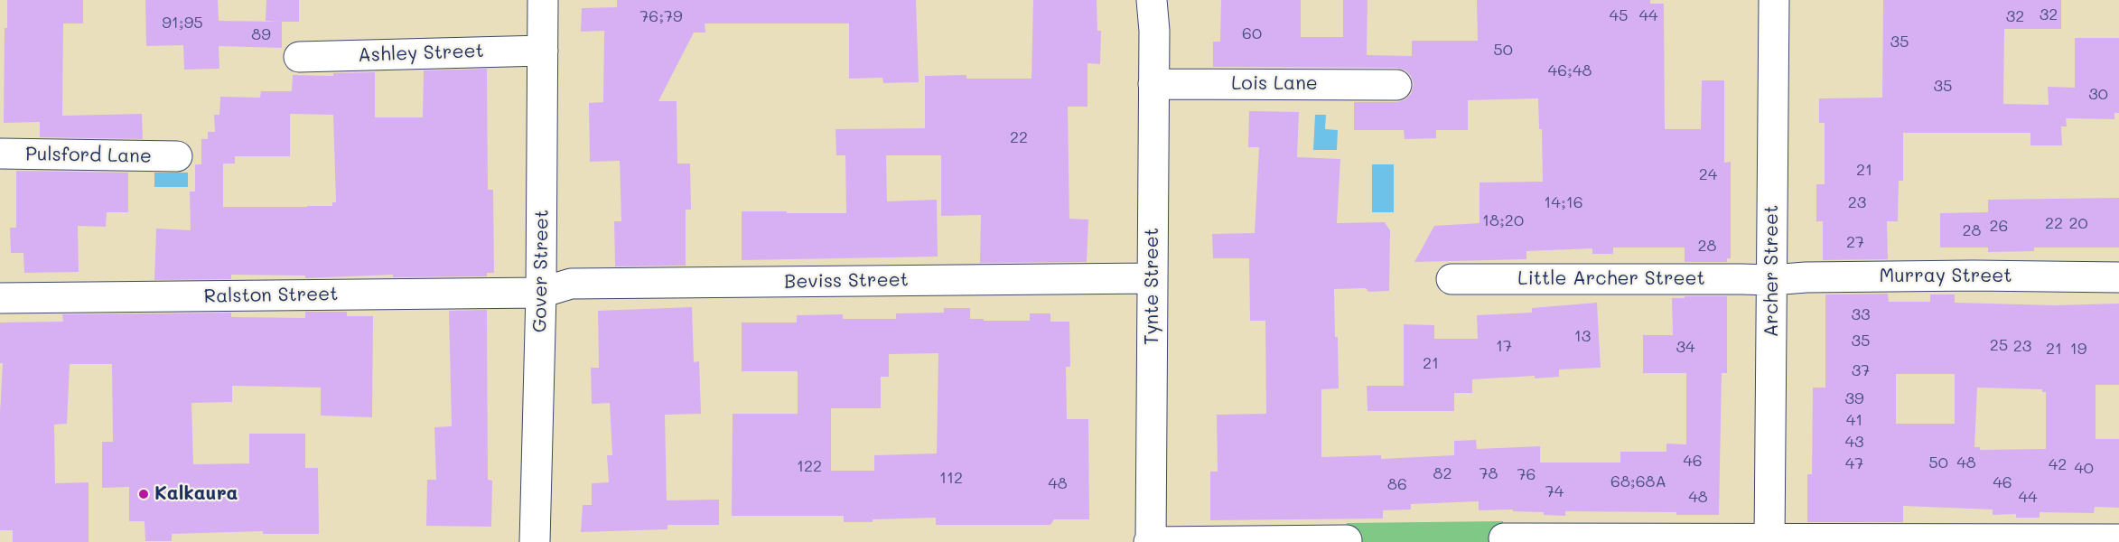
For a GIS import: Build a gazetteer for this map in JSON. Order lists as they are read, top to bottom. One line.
{"streets":{"street":["Ashley Street","Lois Lane","Pulsford Lane","Gover Street","Archer Street","Murray Street","Little Archer Street","Beviss Street","Tynte Street","Ralston Street"]},"crossings":[["Ashley Street","Gover Street"],["Lois Lane","Tynte Street"],["Gover Street","Beviss Street"],["Gover Street","Ralston Street"],["Archer Street","Murray Street"],["Archer Street","Little Archer Street"],["Murray Street","Little Archer Street"],["Beviss Street","Tynte Street"],["Beviss Street","Ralston Street"]],"places":["Kalkaura"],"house_numbers":["32","45","44","76;79","32","91;95","60","89","35","50","46;48","35","30","22","21","24","14;16","23","18;20","22","20","26","28","27","28","33","13","35","25","17","23","34","21","19","21","37","39","41","43","46","50","48","47","42","122","40","82","78","76","112","68;68A","46","48","86","74","48","44"]}
